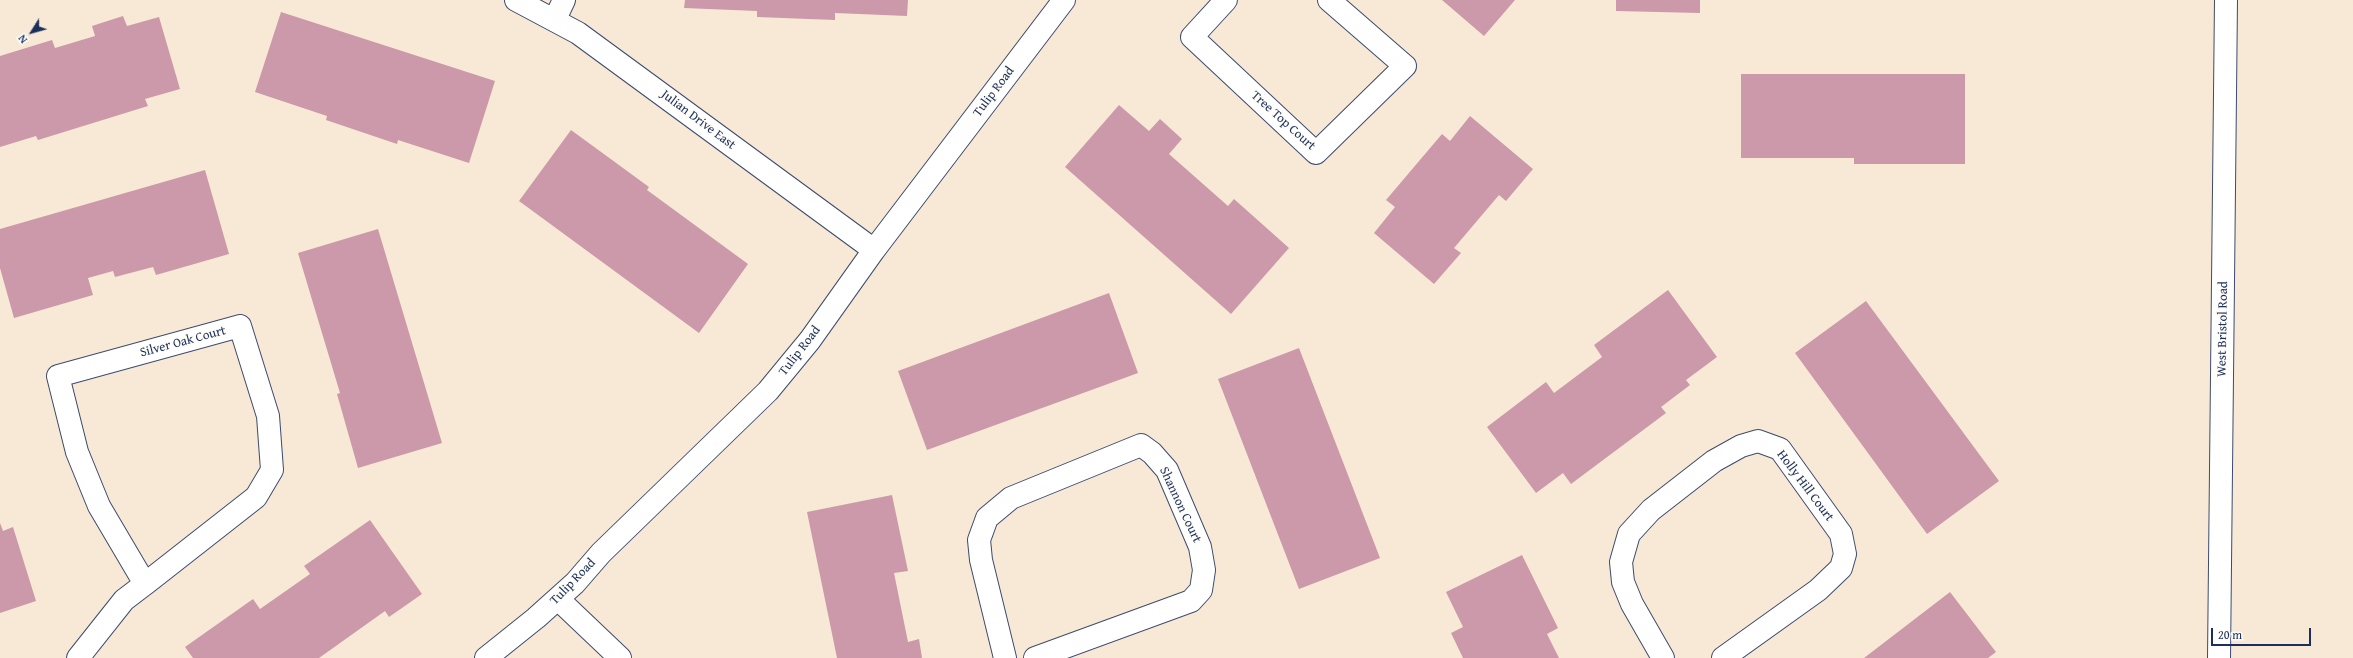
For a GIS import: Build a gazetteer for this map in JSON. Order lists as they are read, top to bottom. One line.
{"streets":{"street":["Tulip Road","Julian Drive East","Tree Top Court","West Bristol Road","Silver Oak Court","Holly Hill Court","Shannon Court"]},"crossings":[["Tulip Road","Julian Drive East"]],"scale_bar":"20 m","north":"bottom left"}
